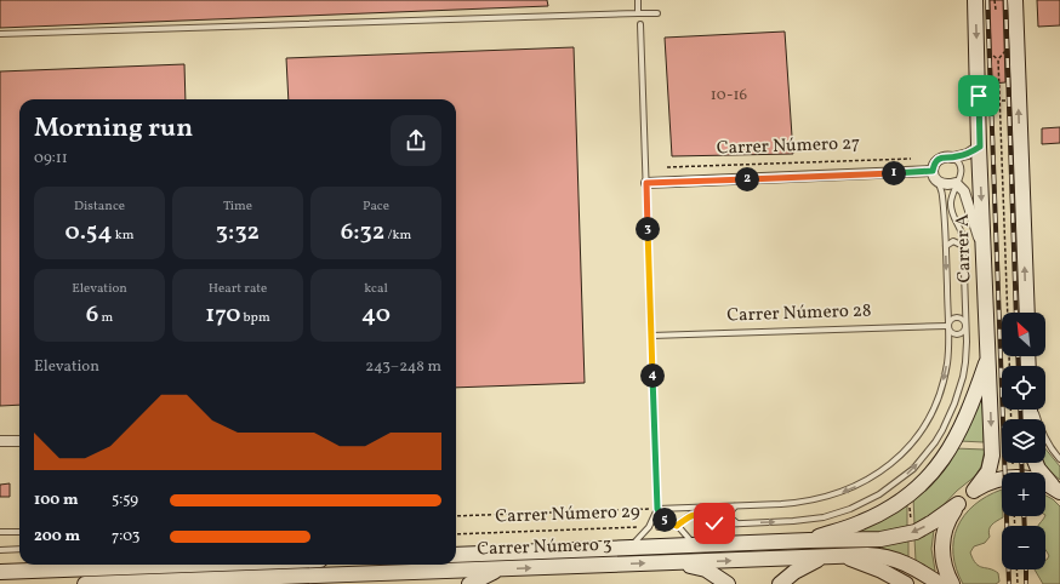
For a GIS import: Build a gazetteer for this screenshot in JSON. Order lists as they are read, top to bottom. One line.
{"streets":{"main road":["Carrer A","Carrer Número 3"],"street":["Carrer Número 27"],"lane":["Carrer Número 28","Carrer Número 29"]},"crossings":[["Carrer Número 27","Carrer Número 29"],["Carrer Número 28","Carrer Número 29"]],"house_numbers":["10-16"],"north":"top left","page":{"heading":["Morning run","09:11"],"pins":["1","2","3","4","5"],"stats":[["Distance","0.54 km"],["Time","3:32"],["Pace","6:32 /km"],["Elevation","6 m"],["Heart rate","170 bpm"],["kcal","40"]],"map_buttons":["+","−"],"chart":["Elevation","243–248 m"],"list":[{"name":"100 m","note":"5:59"},{"name":"200 m","note":"7:03"}]}}
